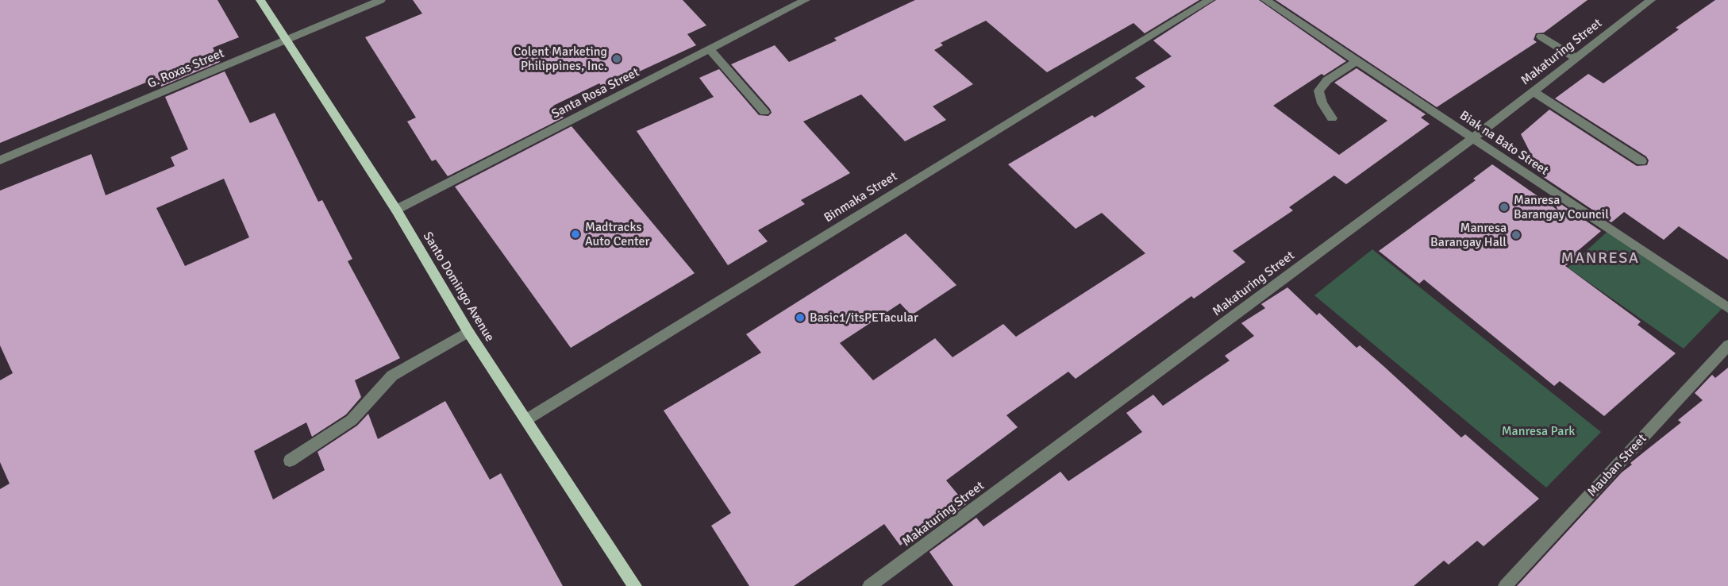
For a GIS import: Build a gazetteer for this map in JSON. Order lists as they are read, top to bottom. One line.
{"streets":{"main road":["Santo Domingo Avenue"],"street":["Makaturing Street","G. Roxas Street","Santa Rosa Street","Biak na Bato Street","Binmaka Street","Mauban Street"]},"crossings":[["Makaturing Street","Biak na Bato Street"],["G. Roxas Street","Santo Domingo Avenue"],["Santa Rosa Street","Santo Domingo Avenue"],["Binmaka Street","Santo Domingo Avenue"]],"districts":["MANRESA"],"parks":["Manresa Park"],"places":["Colent Marketing Philippines, Inc.","Manresa Barangay Council","Madtracks Auto Center","Manresa Barangay Hall","Basic1/itsPETacular"]}
